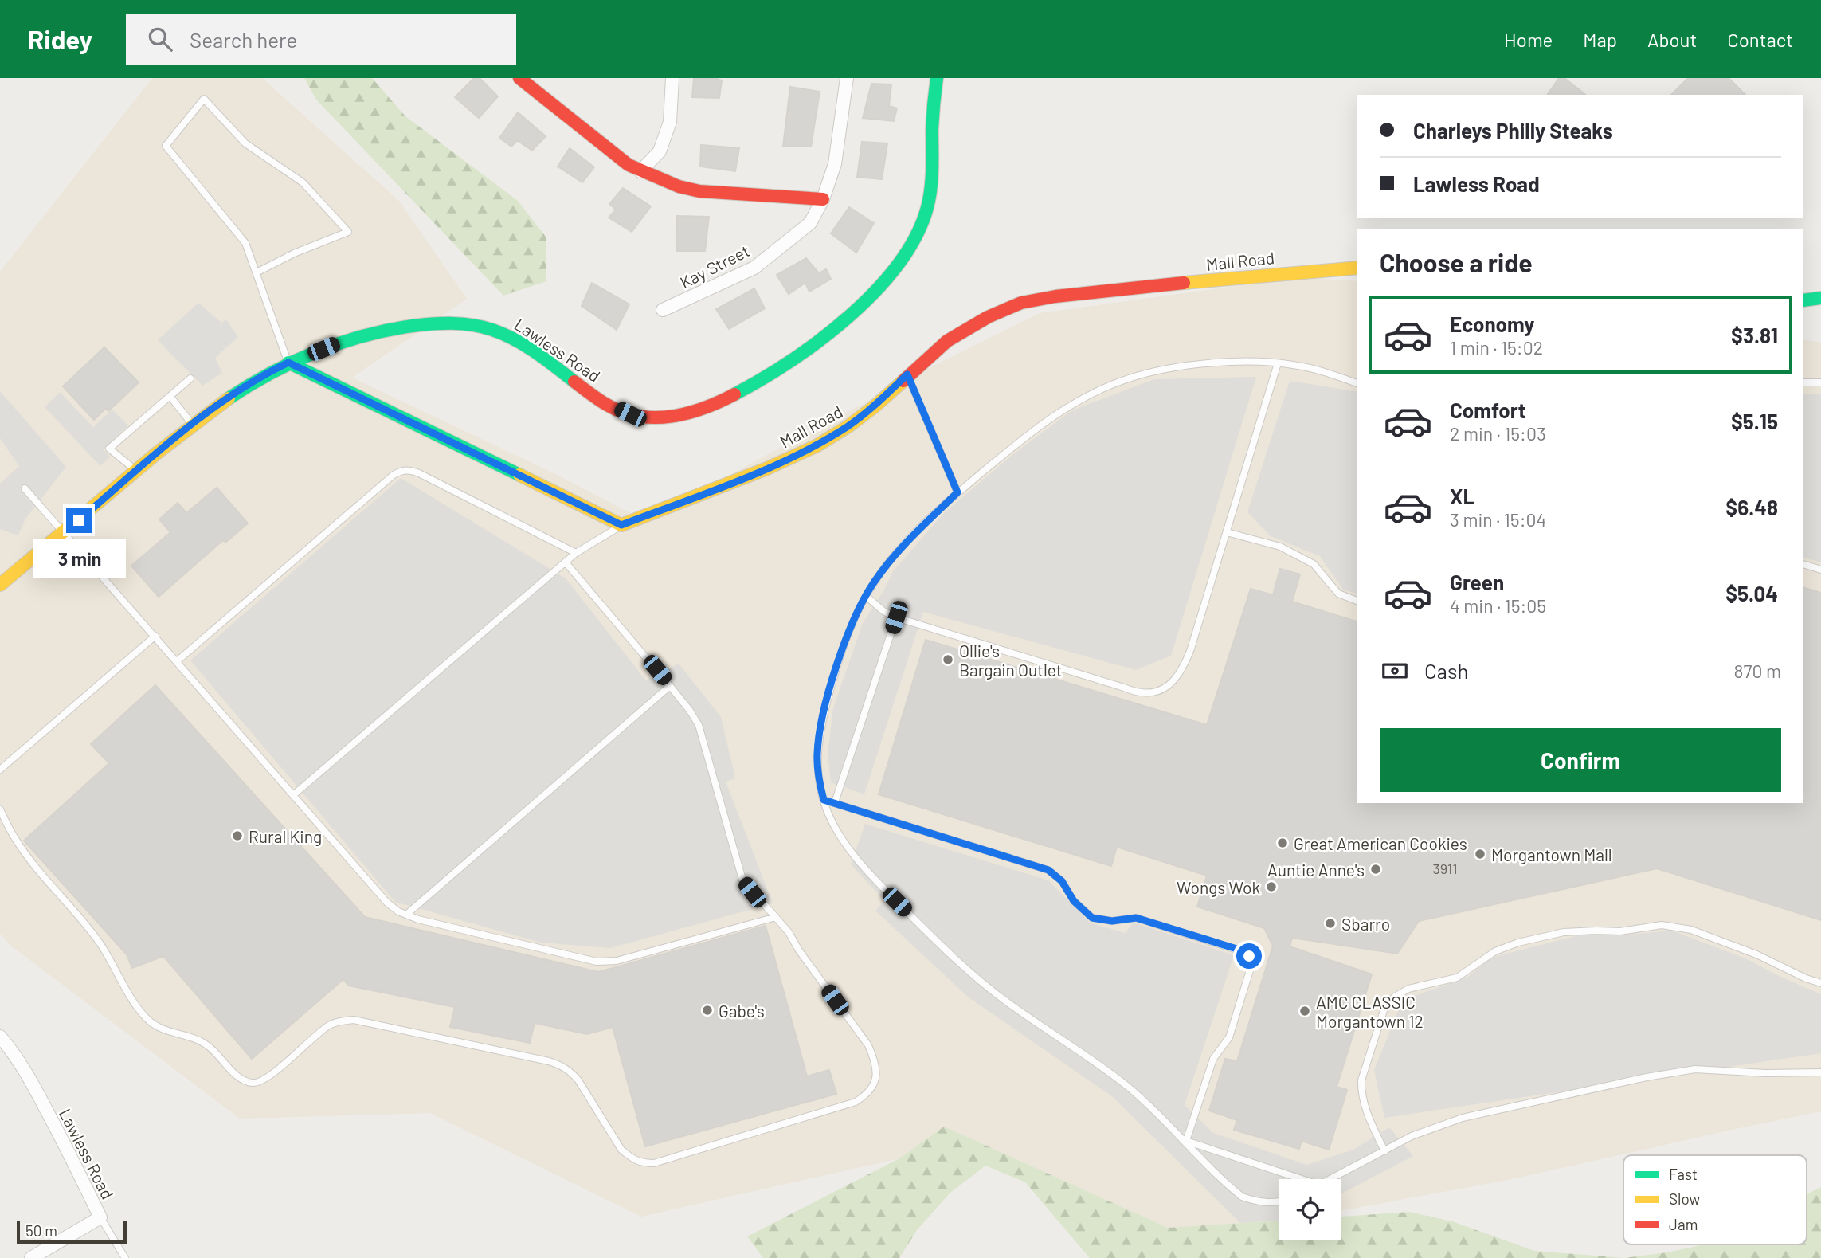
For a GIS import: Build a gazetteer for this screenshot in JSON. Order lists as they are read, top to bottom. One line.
{"streets":{"street":["Mall Road","Kay Street","Lawless Road"]},"places":["Ollie's Bargain Outlet","Rural King","Great American Cookies","Morgantown Mall","Auntie Anne's","Wongs Wok","Sbarro","Gabe's","AMC CLASSIC Morgantown 12"],"house_numbers":["3911"],"legend":["Fast","Slow","Jam"],"scale_bar":"50 m","page":{"header":"Ridey","search":"Search here","nav":["Home","Map","About","Contact"],"banner":["Charleys Philly Steaks","Lawless Road"],"heading":"Choose a ride","list":[{"name":"Economy","note":"1 min · 15:02","value":"$3.81"},{"name":"Comfort","note":"2 min · 15:03","value":"$5.15"},{"name":"XL","note":"3 min · 15:04","value":"$6.48"},{"name":"Green","note":"4 min · 15:05","value":"$5.04"}],"bubble":"3 min","pay":["Cash","870 m"],"buttons":"Confirm","scale":"50 m"}}
